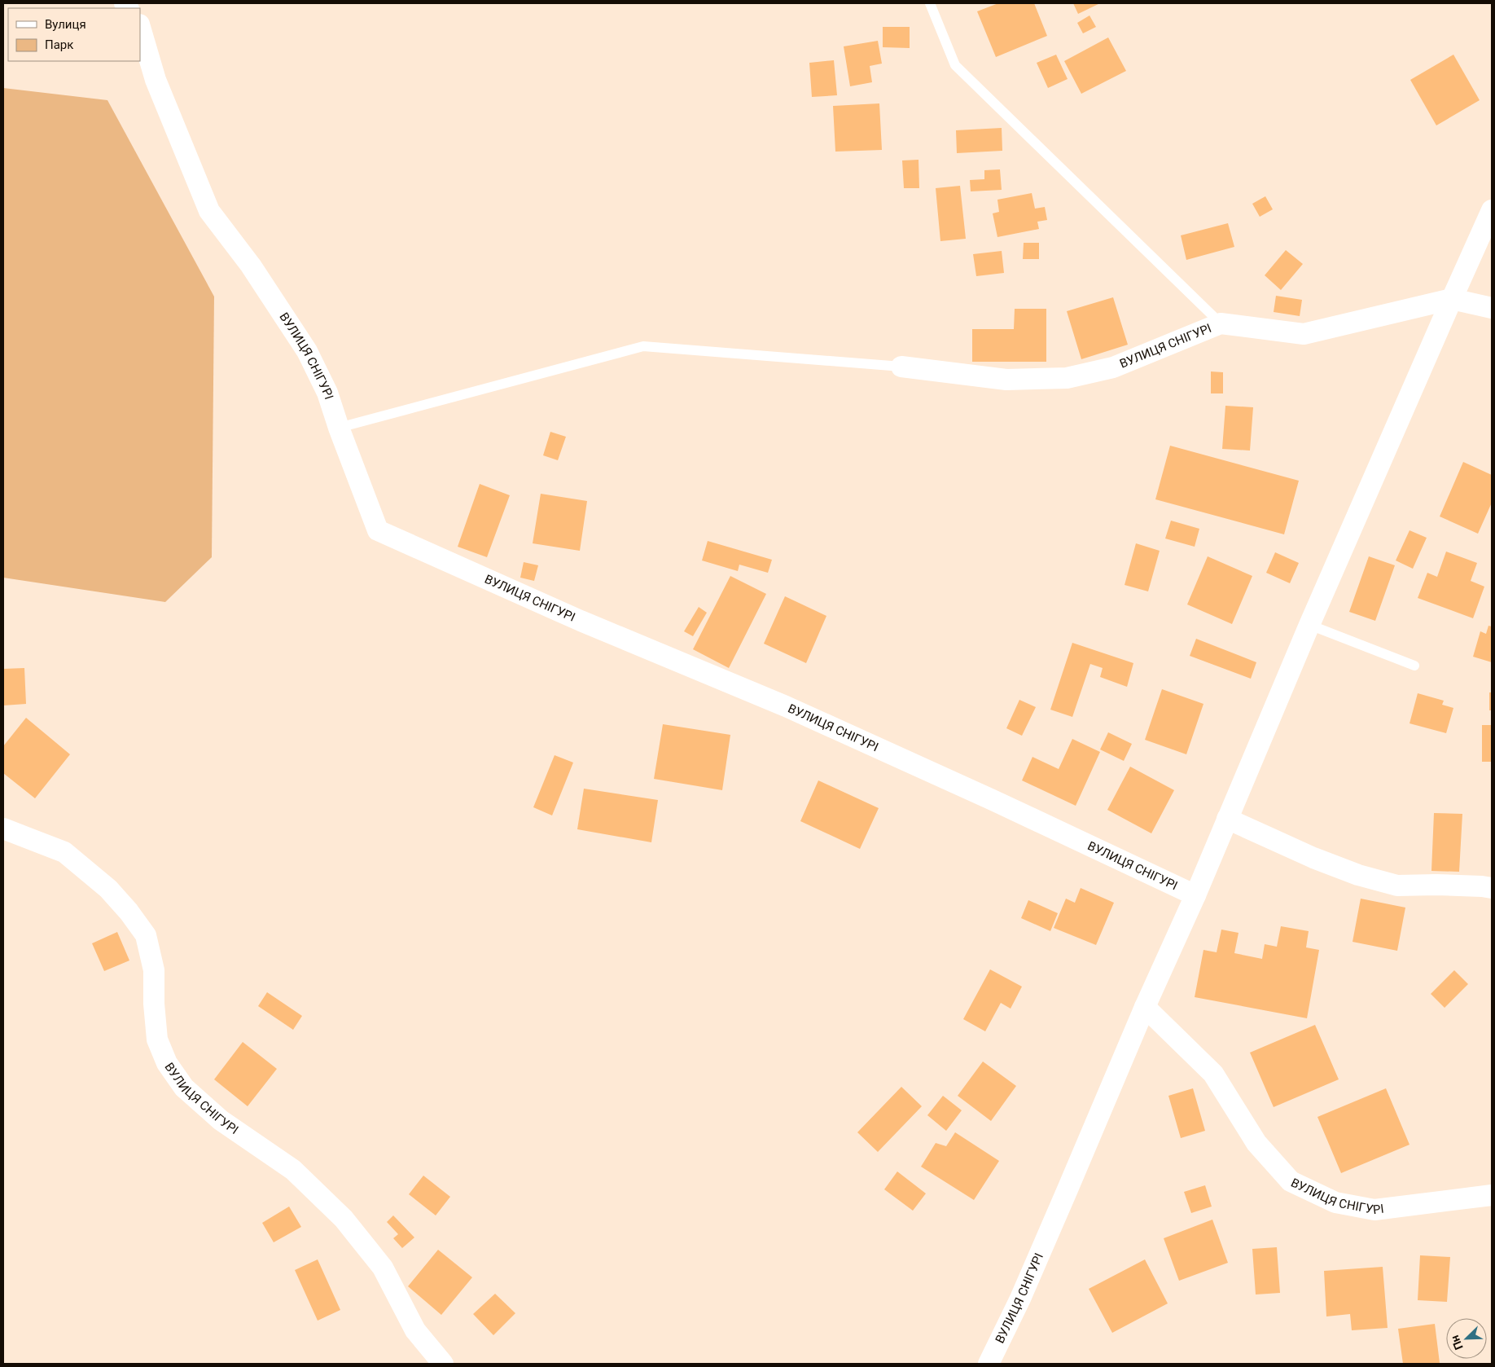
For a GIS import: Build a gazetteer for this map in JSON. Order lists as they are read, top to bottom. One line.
{"streets":{"street":["ВУЛИЦЯ СНІГУРІ"]},"legend":["Вулиця","Парк"],"north":"bottom left"}
